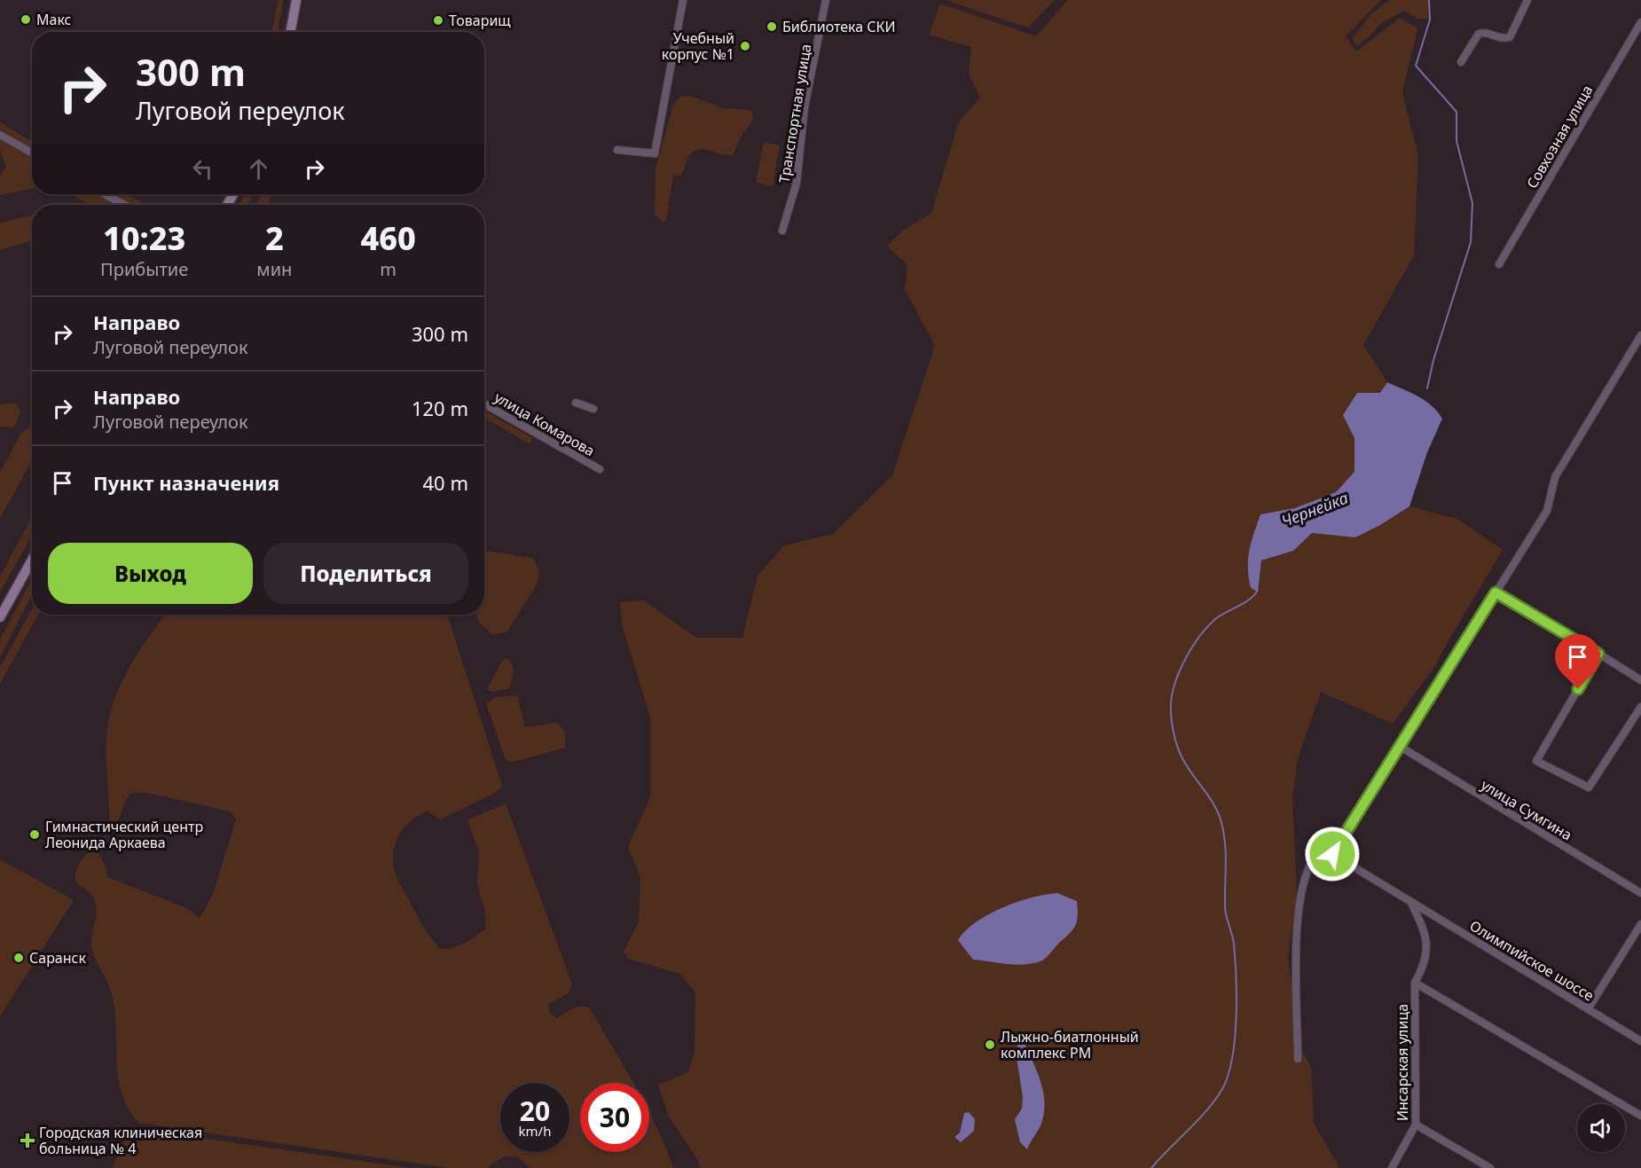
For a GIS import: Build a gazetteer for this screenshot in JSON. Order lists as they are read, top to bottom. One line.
{"streets":{"street":["Транспортная улица","Совхозная улица","улица Комарова","улица Сумгина","Олимпийское шоссе","Инсарская улица"]},"water":["Чернейка"],"places":{"other":["Макс","Товарищ","Библиотека СКИ","Учебный корпус №1","Гимнастический центр Леонида Аркаева","Саранск","Лыжно-биатлонный комплекс РМ"],"health":["Городская клиническая больница № 4"]},"page":{"turn":["300 m","Луговой переулок"],"eta":["10:23","Прибытие","2","мин","460","m"],"list":[{"name":"Направо","note":"Луговой переулок","value":"300 m"},{"name":"Направо","note":"Луговой переулок","value":"120 m"},{"name":"Пункт назначения","value":"40 m"}],"buttons":["Выход","Поделиться"],"speed":"20 km/h","limit":"30"}}
